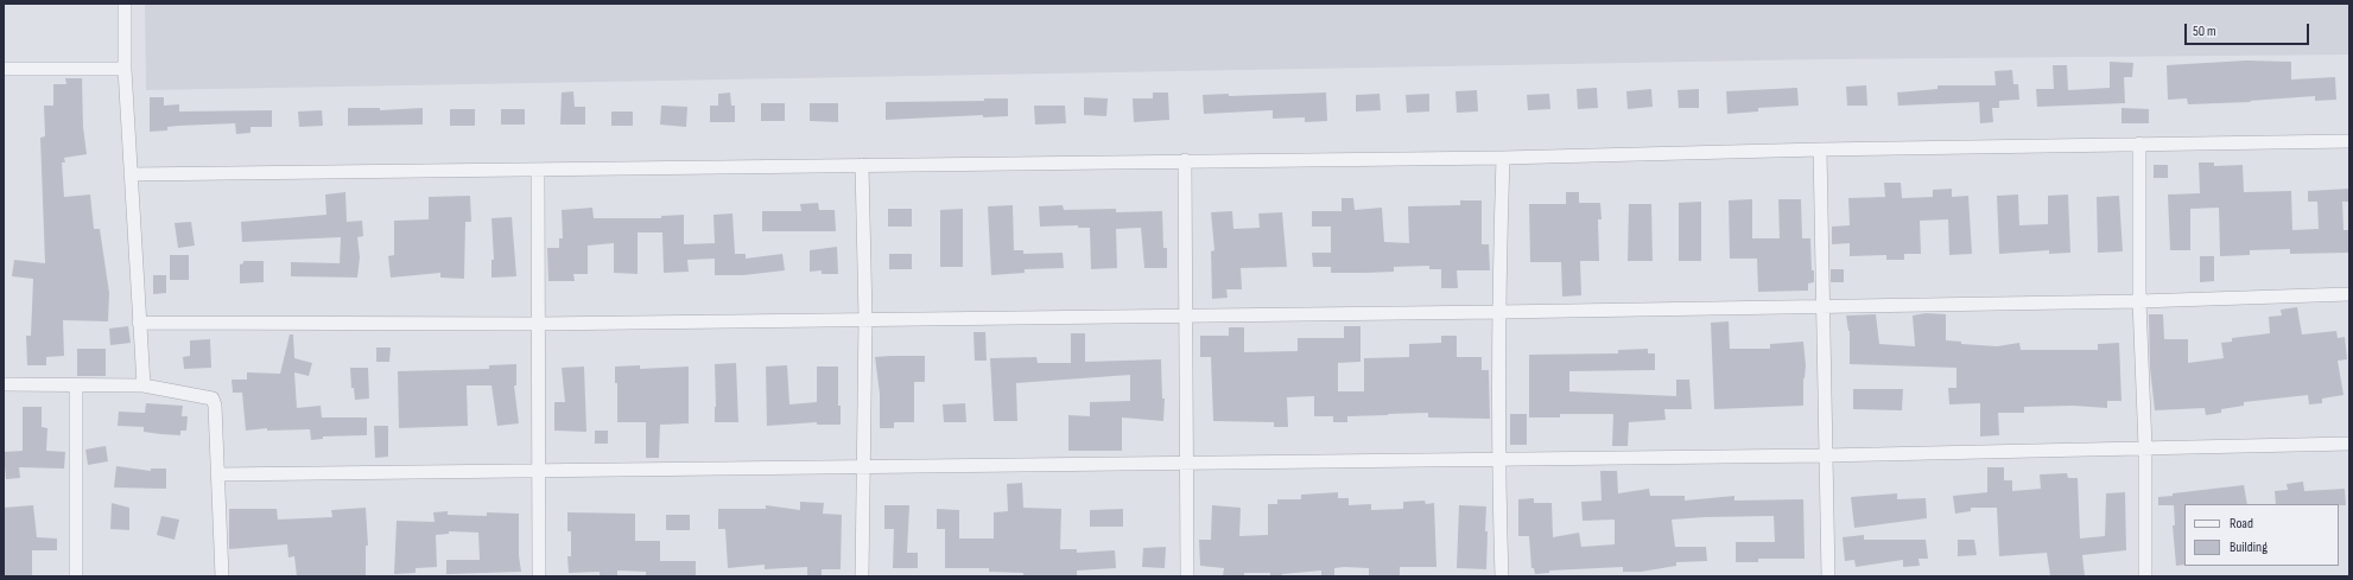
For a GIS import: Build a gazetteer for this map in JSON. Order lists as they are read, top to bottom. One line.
{"legend":["Road","Building"],"scale_bar":"50 m"}
